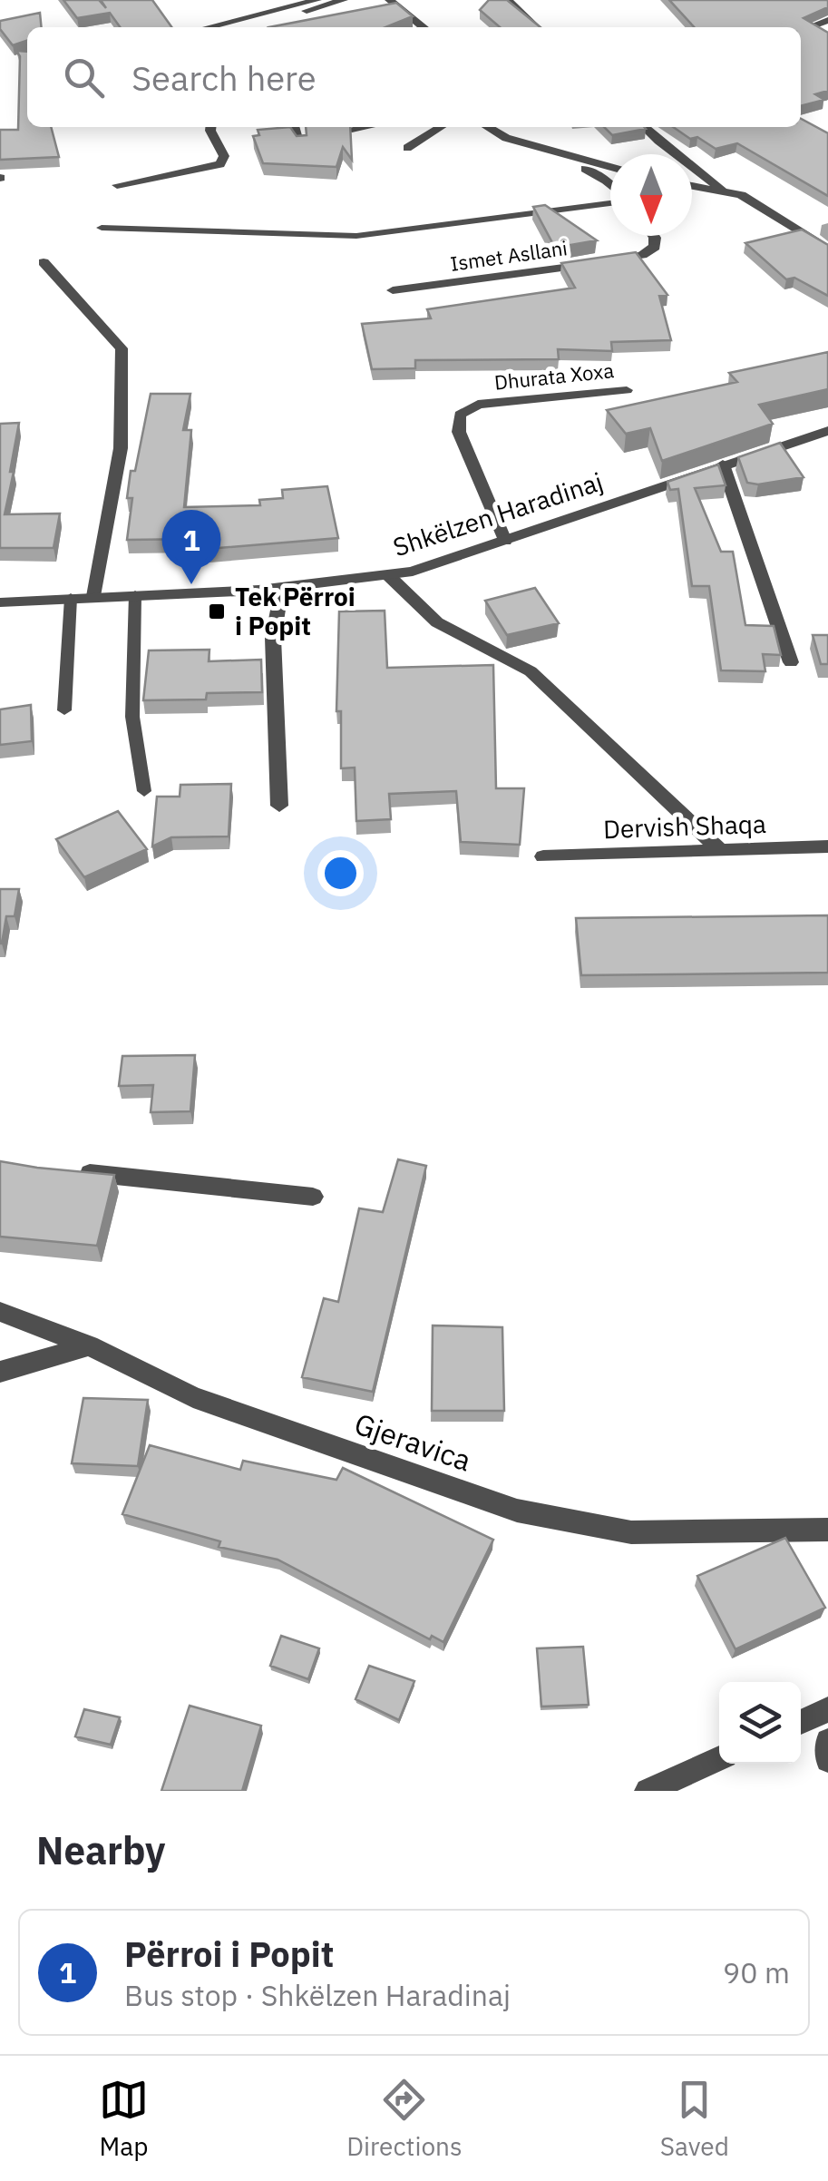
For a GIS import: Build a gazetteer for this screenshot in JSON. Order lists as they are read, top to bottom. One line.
{"streets":{"street":["Ismet Asllani","Dhurata Xoxa","Shkëlzen Haradinaj","Dervish Shaqa","Gjeravica"]},"crossings":[["Dhurata Xoxa","Shkëlzen Haradinaj"]],"places":{"transit":["Tek Përroi i Popit"]},"north":"bottom","page":{"search":"Search here","pins":"1","heading":"Nearby","list":[{"mark":"1","name":"Përroi i Popit","note":"Bus stop · Shkëlzen Haradinaj","value":"90 m"}],"nav":["Map","Directions","Saved"]}}
